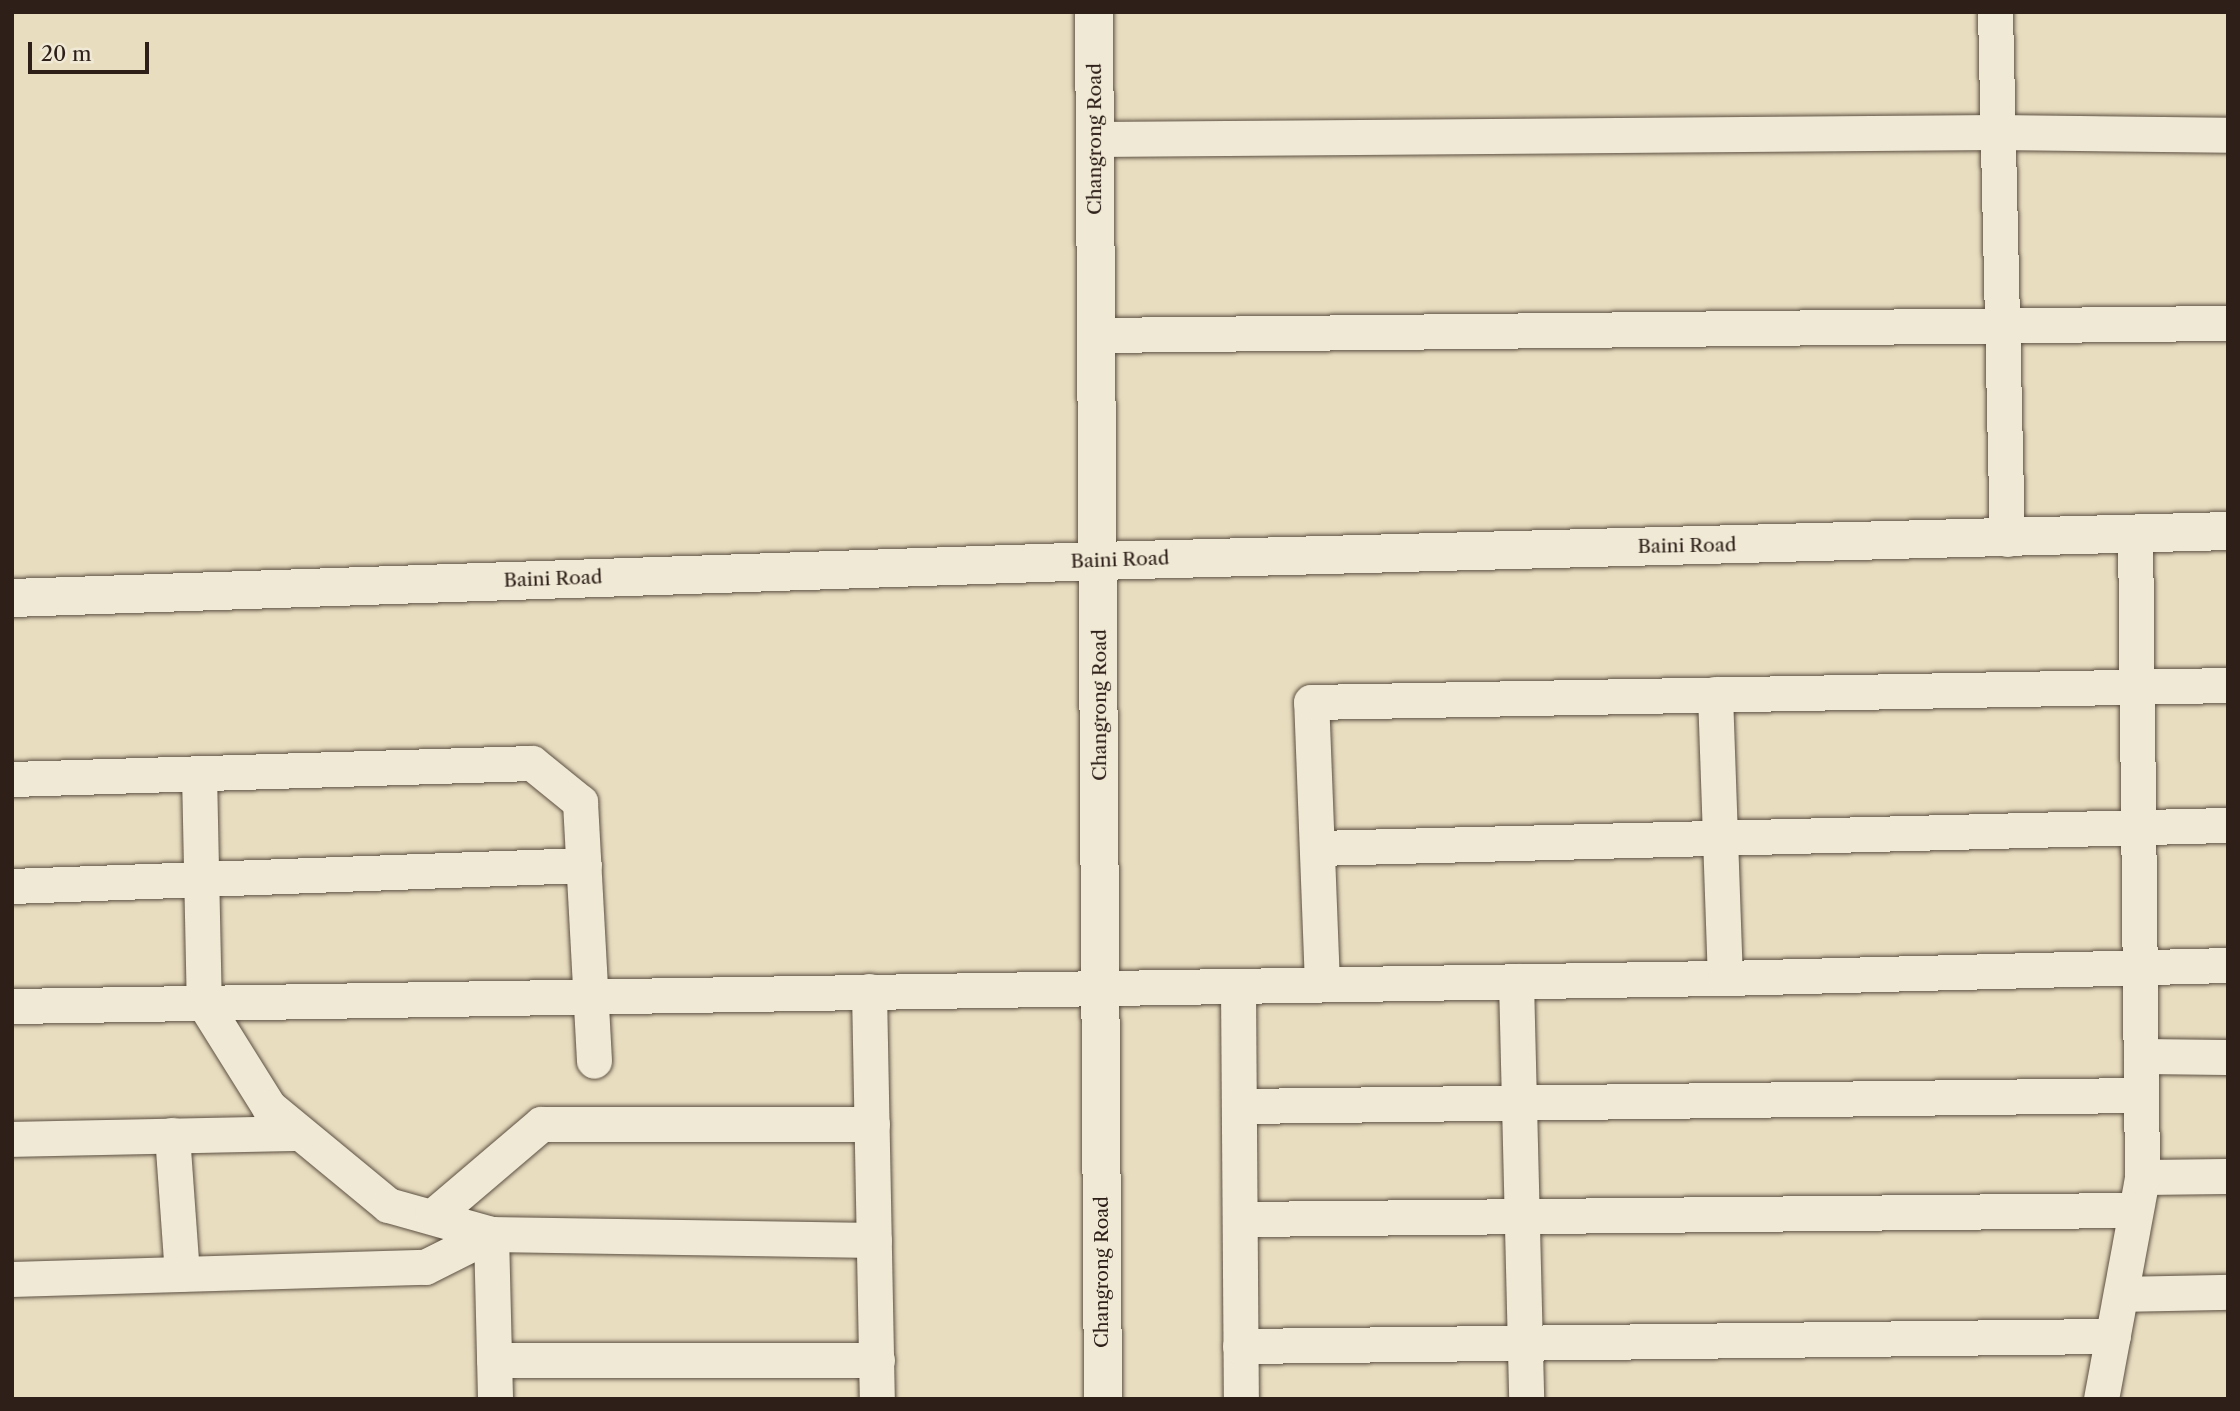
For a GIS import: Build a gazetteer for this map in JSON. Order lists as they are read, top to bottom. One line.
{"streets":{"street":["Changrong Road","Baini Road"]},"crossings":[["Changrong Road","Baini Road"]],"scale_bar":"20 m"}
